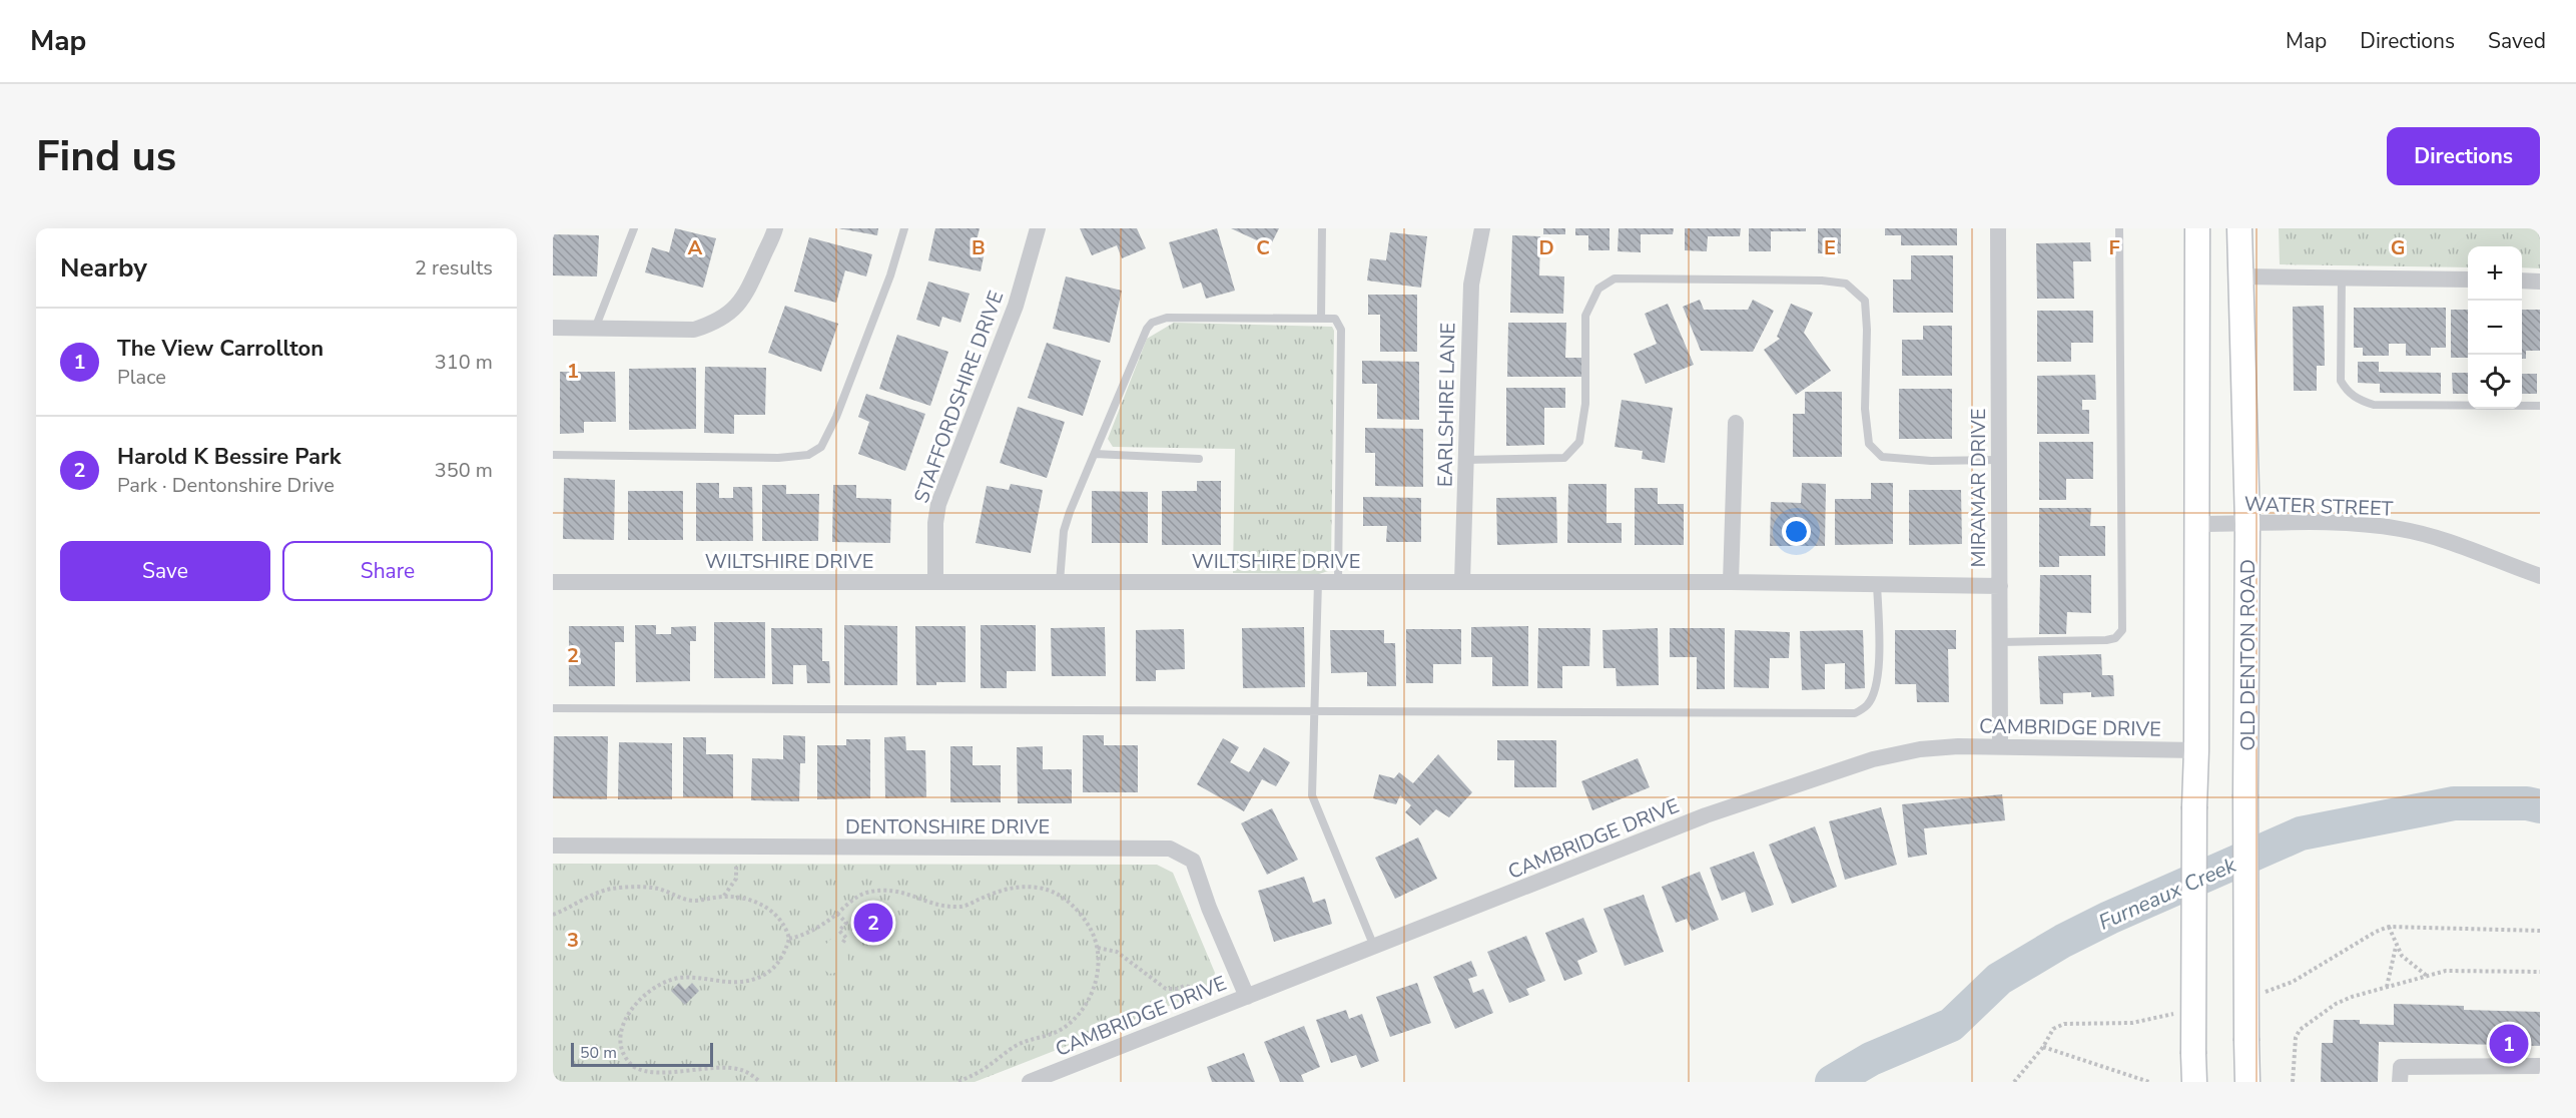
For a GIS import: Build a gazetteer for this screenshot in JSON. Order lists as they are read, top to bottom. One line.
{"streets":{"main road":["OLD DENTON ROAD"],"street":["STAFFORDSHIRE DRIVE","EARLSHIRE LANE","MIRAMAR DRIVE","WATER STREET","WILTSHIRE DRIVE","CAMBRIDGE DRIVE","DENTONSHIRE DRIVE"]},"crossings":[["STAFFORDSHIRE DRIVE","WILTSHIRE DRIVE"],["EARLSHIRE LANE","WILTSHIRE DRIVE"],["MIRAMAR DRIVE","WILTSHIRE DRIVE"],["MIRAMAR DRIVE","CAMBRIDGE DRIVE"],["WATER STREET","OLD DENTON ROAD"],["CAMBRIDGE DRIVE","DENTONSHIRE DRIVE"]],"water":["Furneaux Creek"],"scale_bar":"50 m","page":{"header":"Map","nav":["Map","Directions","Saved"],"buttons":["Directions",["Save","Share"]],"title":"Find us","heading":["Nearby","2 results"],"map_buttons":["+","−"],"list":[{"mark":"1","name":"The View Carrollton","note":"Place","value":"310 m"},{"mark":"2","name":"Harold K Bessire Park","note":"Park · Dentonshire Drive","value":"350 m"}],"pins":["2","1"],"scale":"50 m"},"grid":{"columns":["A","B","C","D","E","F","G"],"rows":["1","2","3"]}}
